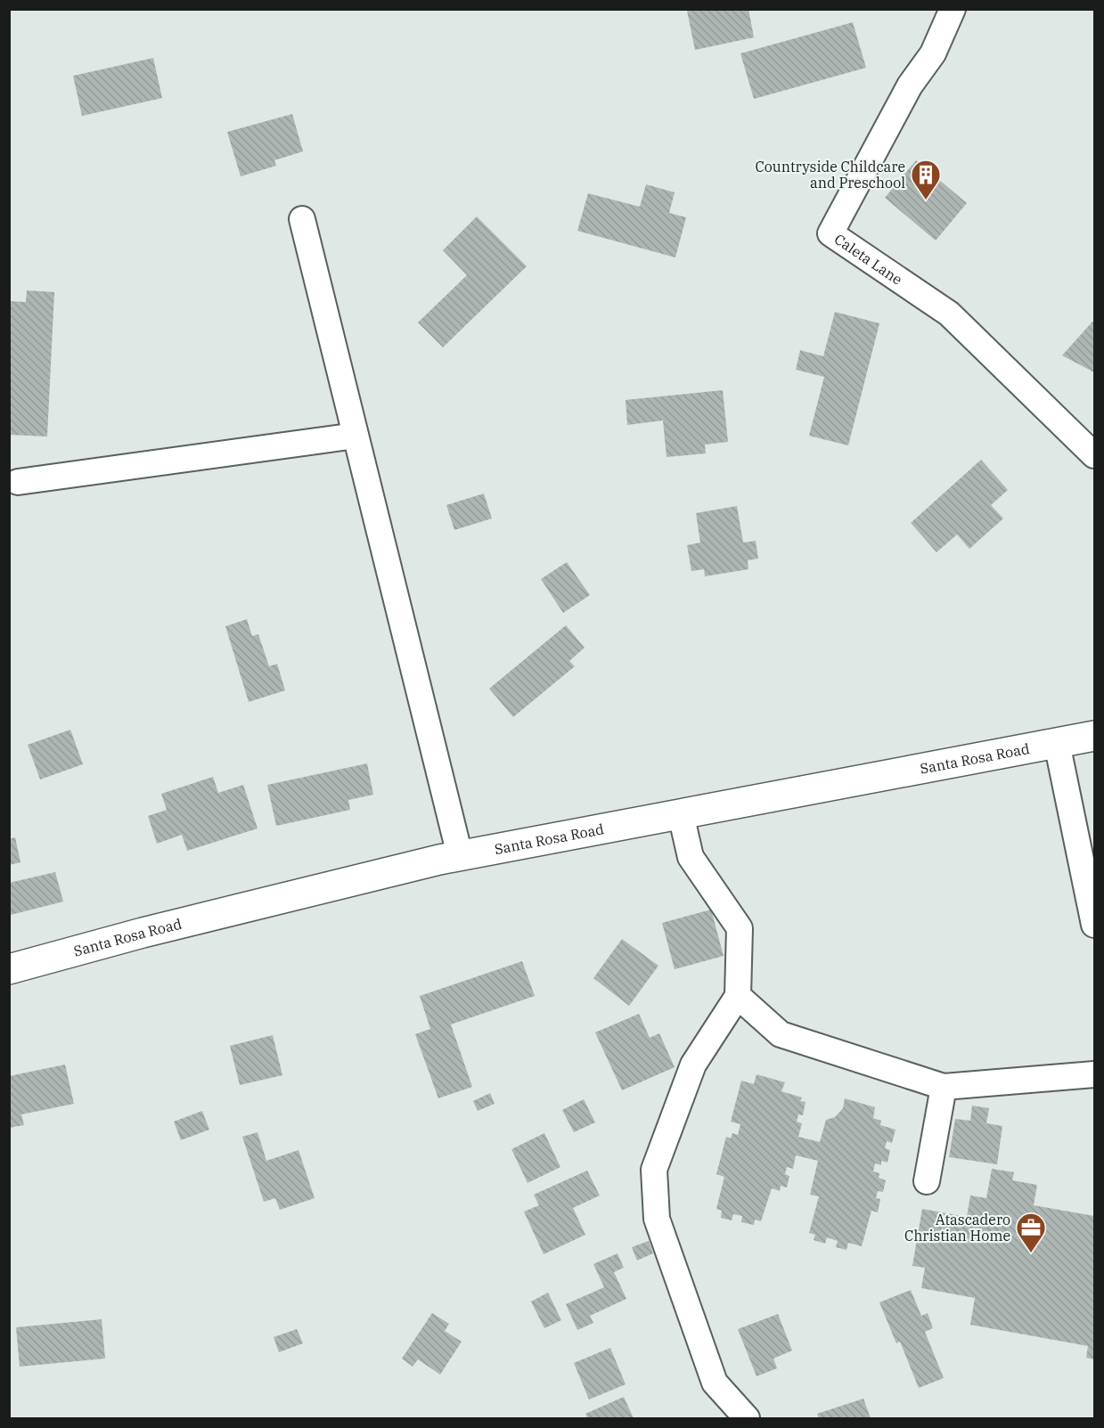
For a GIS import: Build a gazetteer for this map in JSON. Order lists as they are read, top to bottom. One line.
{"streets":{"street":["Caleta Lane","Santa Rosa Road"]},"places":{"building":["Countryside Childcare and Preschool"],"office":["Atascadero Christian Home"]}}
